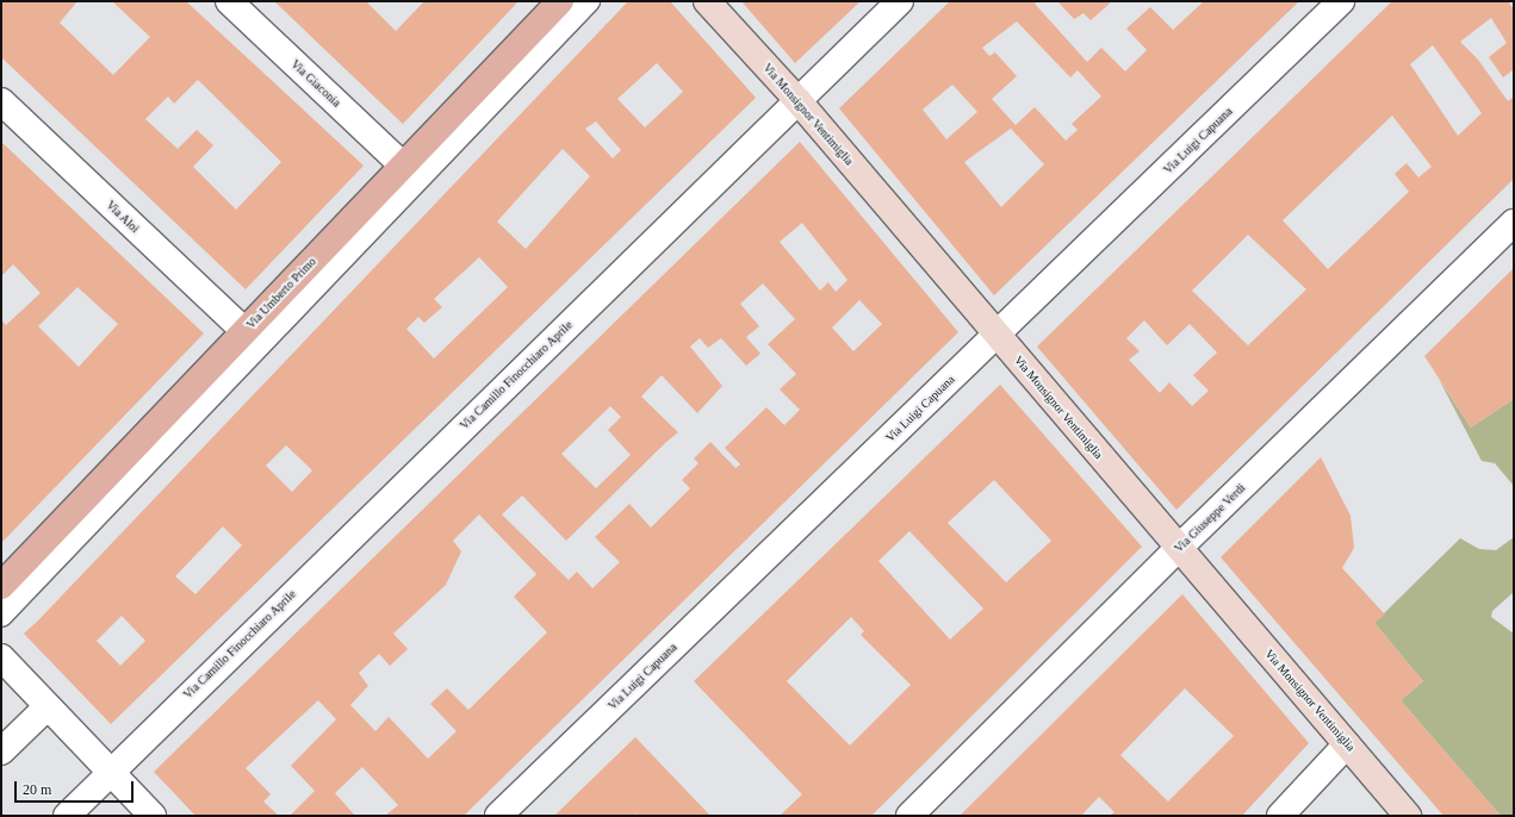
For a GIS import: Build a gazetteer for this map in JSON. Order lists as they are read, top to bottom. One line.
{"streets":{"main road":["Via Monsignor Ventimiglia","Via Umberto Primo"],"street":["Via Giaconia","Via Luigi Capuana","Via Aloi","Via Camillo Finocchiaro Aprile","Via Giuseppe Verdi"]},"crossings":[["Via Giaconia","Via Umberto Primo"],["Via Monsignor Ventimiglia","Via Luigi Capuana"],["Via Monsignor Ventimiglia","Via Camillo Finocchiaro Aprile"],["Via Monsignor Ventimiglia","Via Giuseppe Verdi"],["Via Aloi","Via Umberto Primo"]],"scale_bar":"20 m"}
